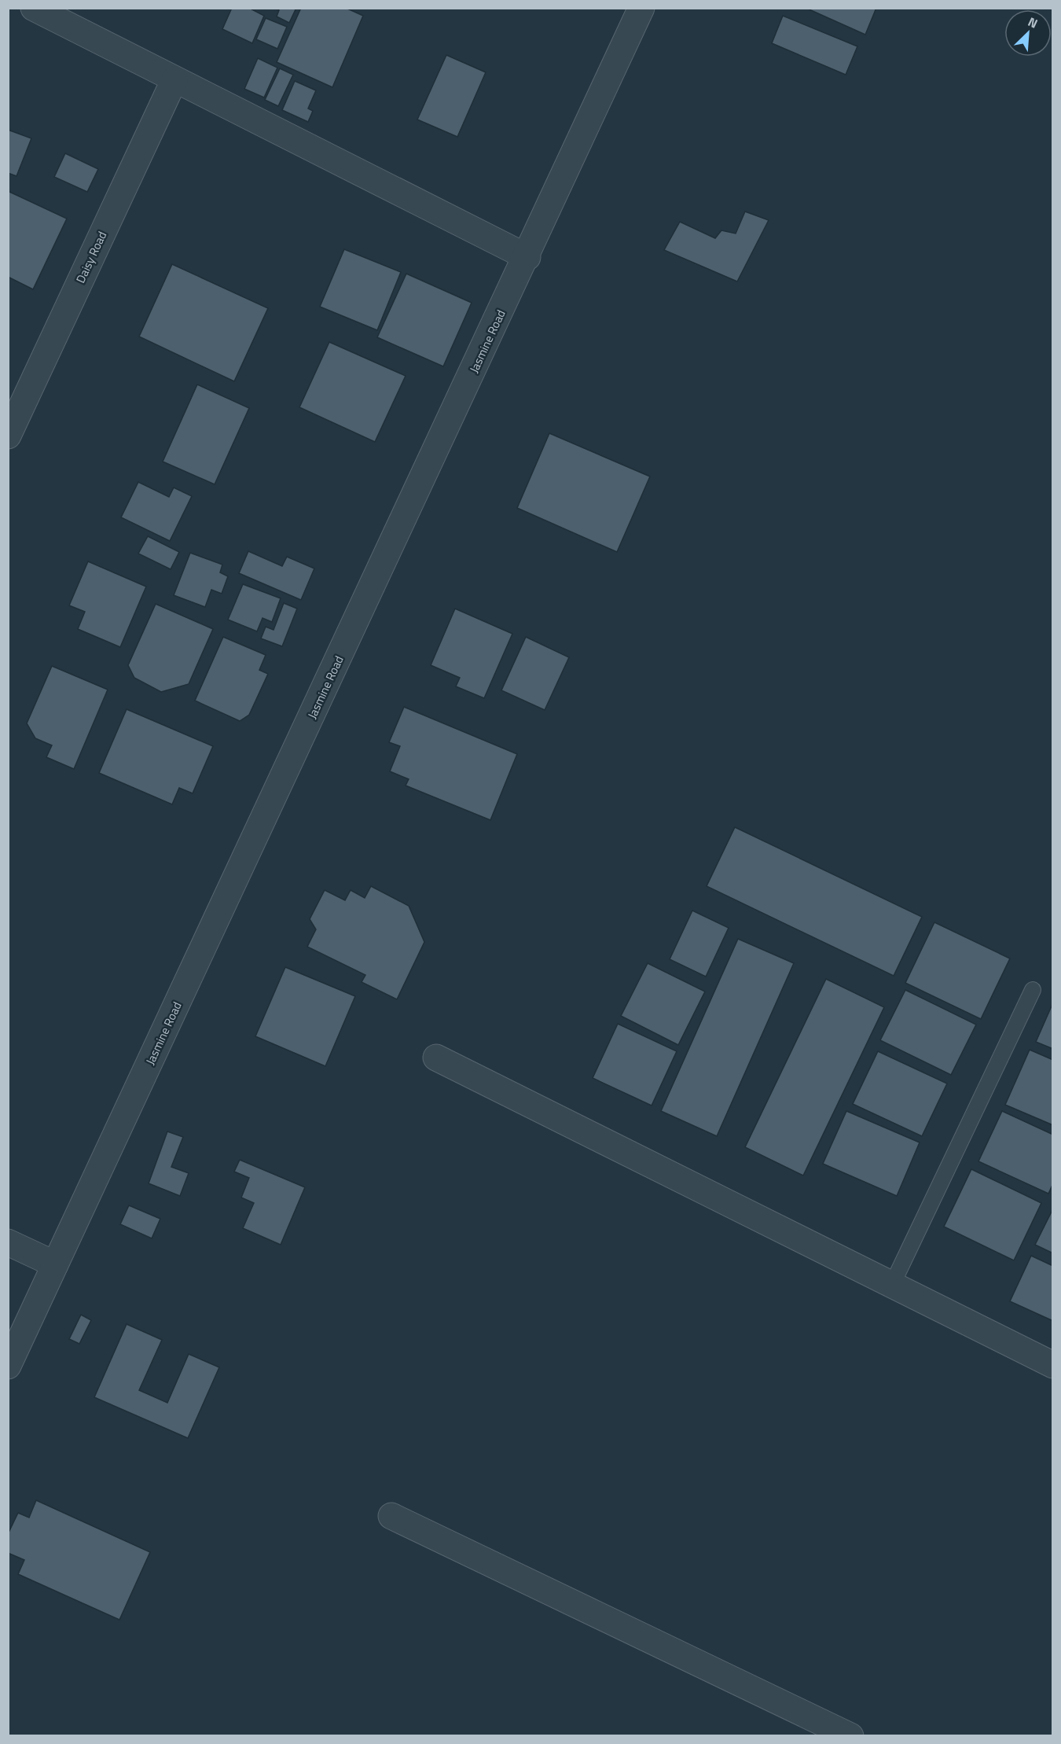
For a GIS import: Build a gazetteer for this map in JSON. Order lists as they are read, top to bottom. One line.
{"streets":{"street":["Daisy Road","Jasmine Road"]},"north":"top right"}
